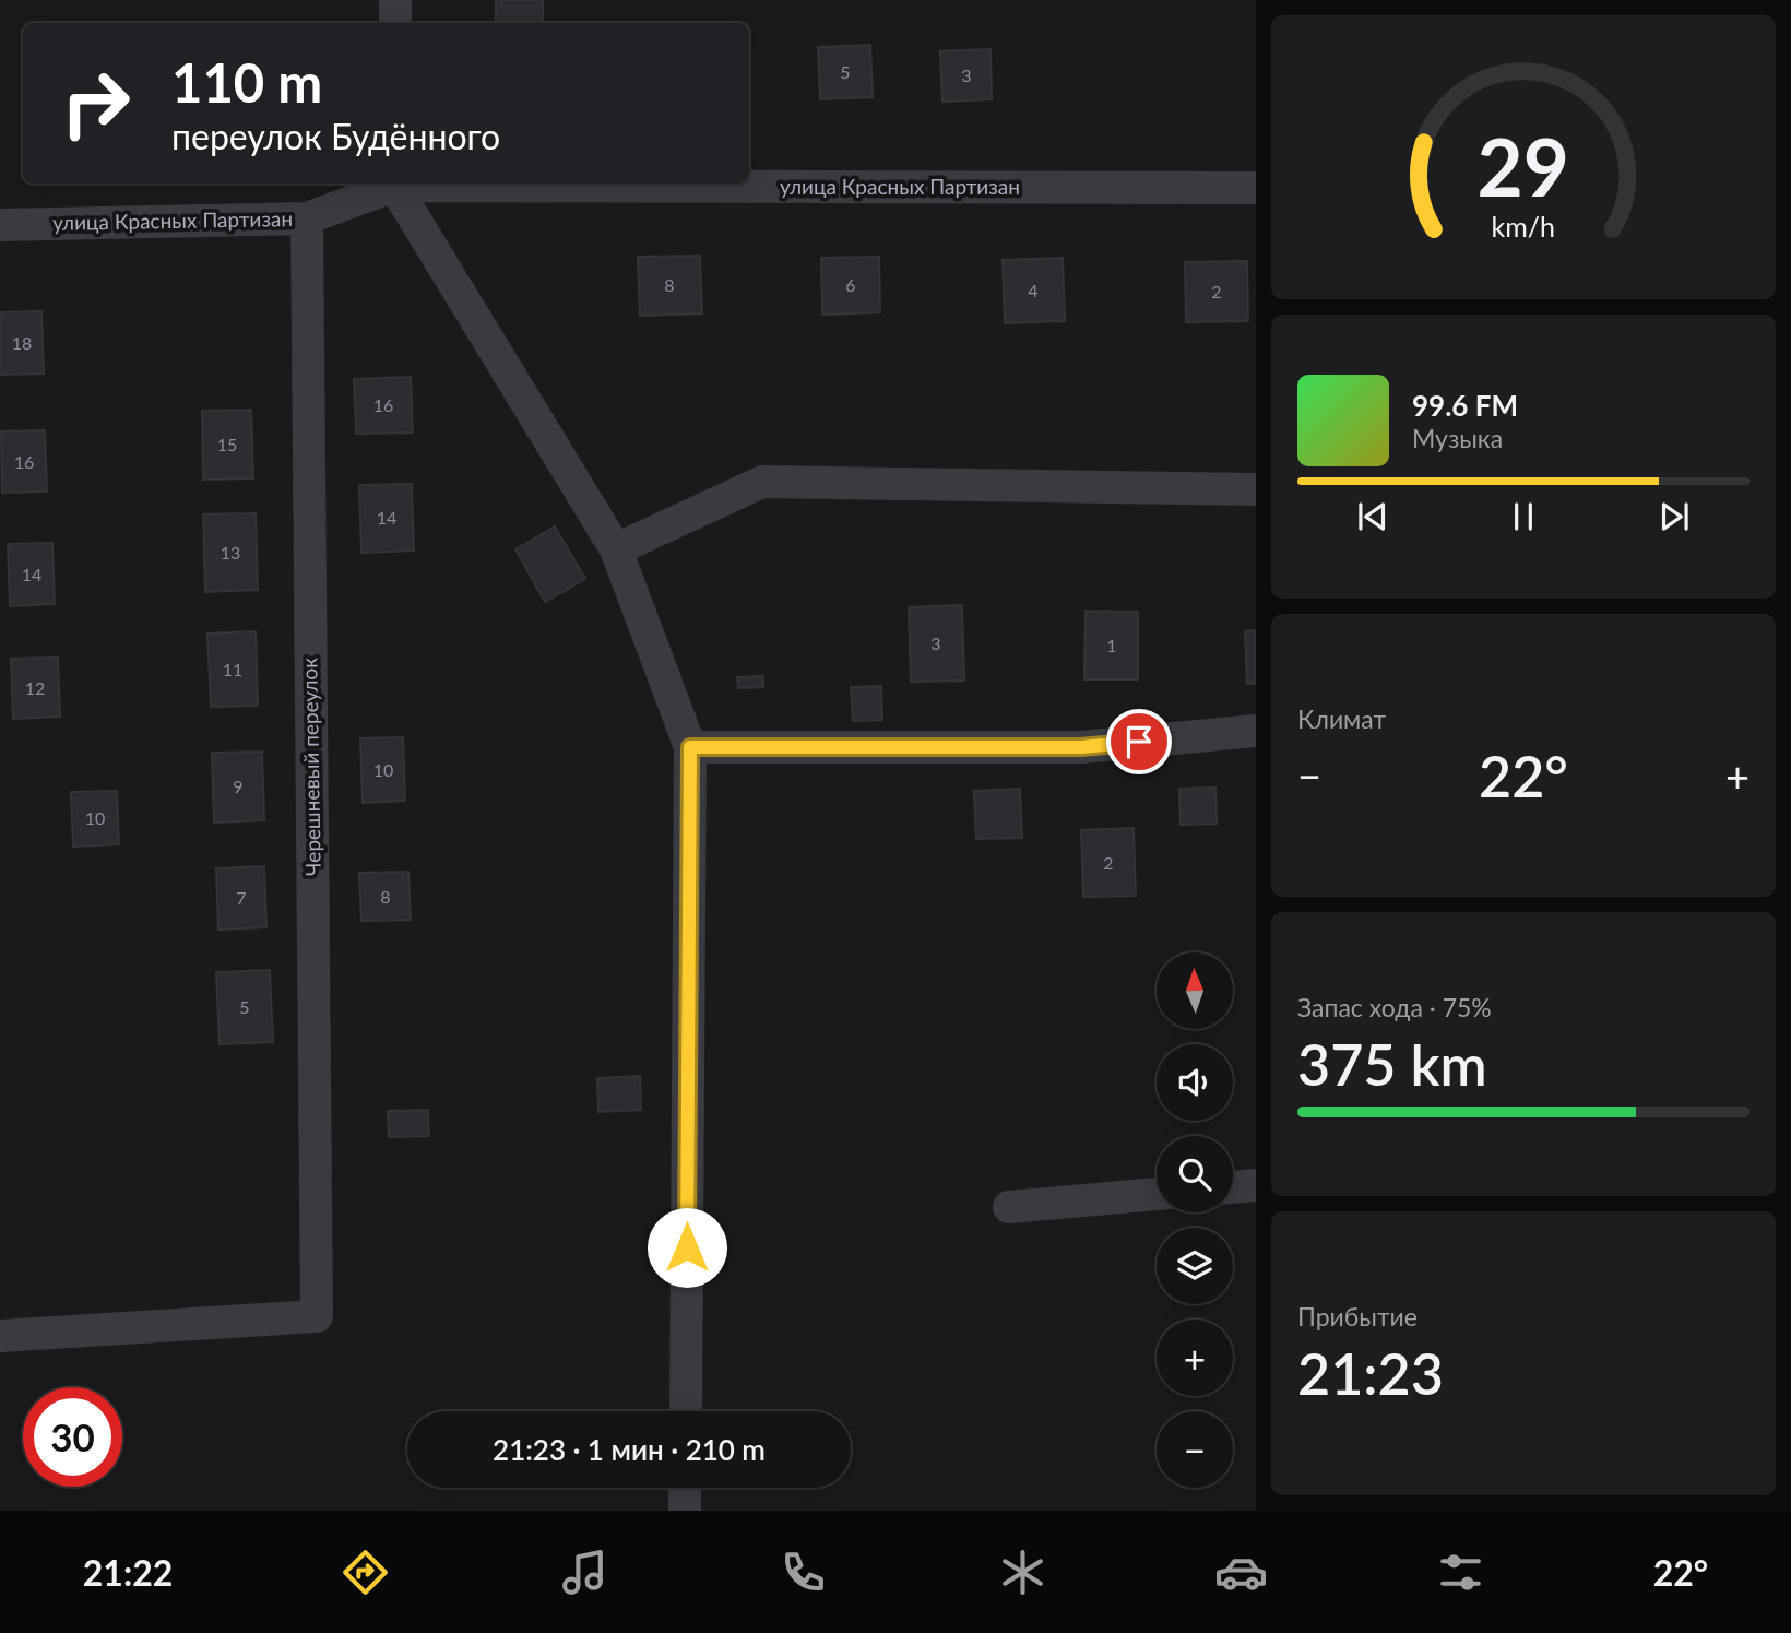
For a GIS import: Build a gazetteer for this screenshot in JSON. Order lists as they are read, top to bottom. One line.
{"streets":{"street":["улица Красных Партизан","Черешневый переулок"]},"crossings":[["улица Красных Партизан","Черешневый переулок"]],"house_numbers":["5","3","8","6","4","2","18","16","15","16","14","13","14","3","1","11","12","10","9","10","2","8","7","5"],"north":"top","page":{"turn":["110 m","переулок Будённого"],"song":["99.6 FM","Музыка"],"tile":["Климат",["Запас хода · 75%","375 km"],["Прибытие","21:23"]],"heat":["−","22°","+"],"map_buttons":["+","−"],"limit":"30","trip":"21:23 · 1 мин · 210 m","tabs":["21:22","22°"],"gauge":["29","km/h"]}}
